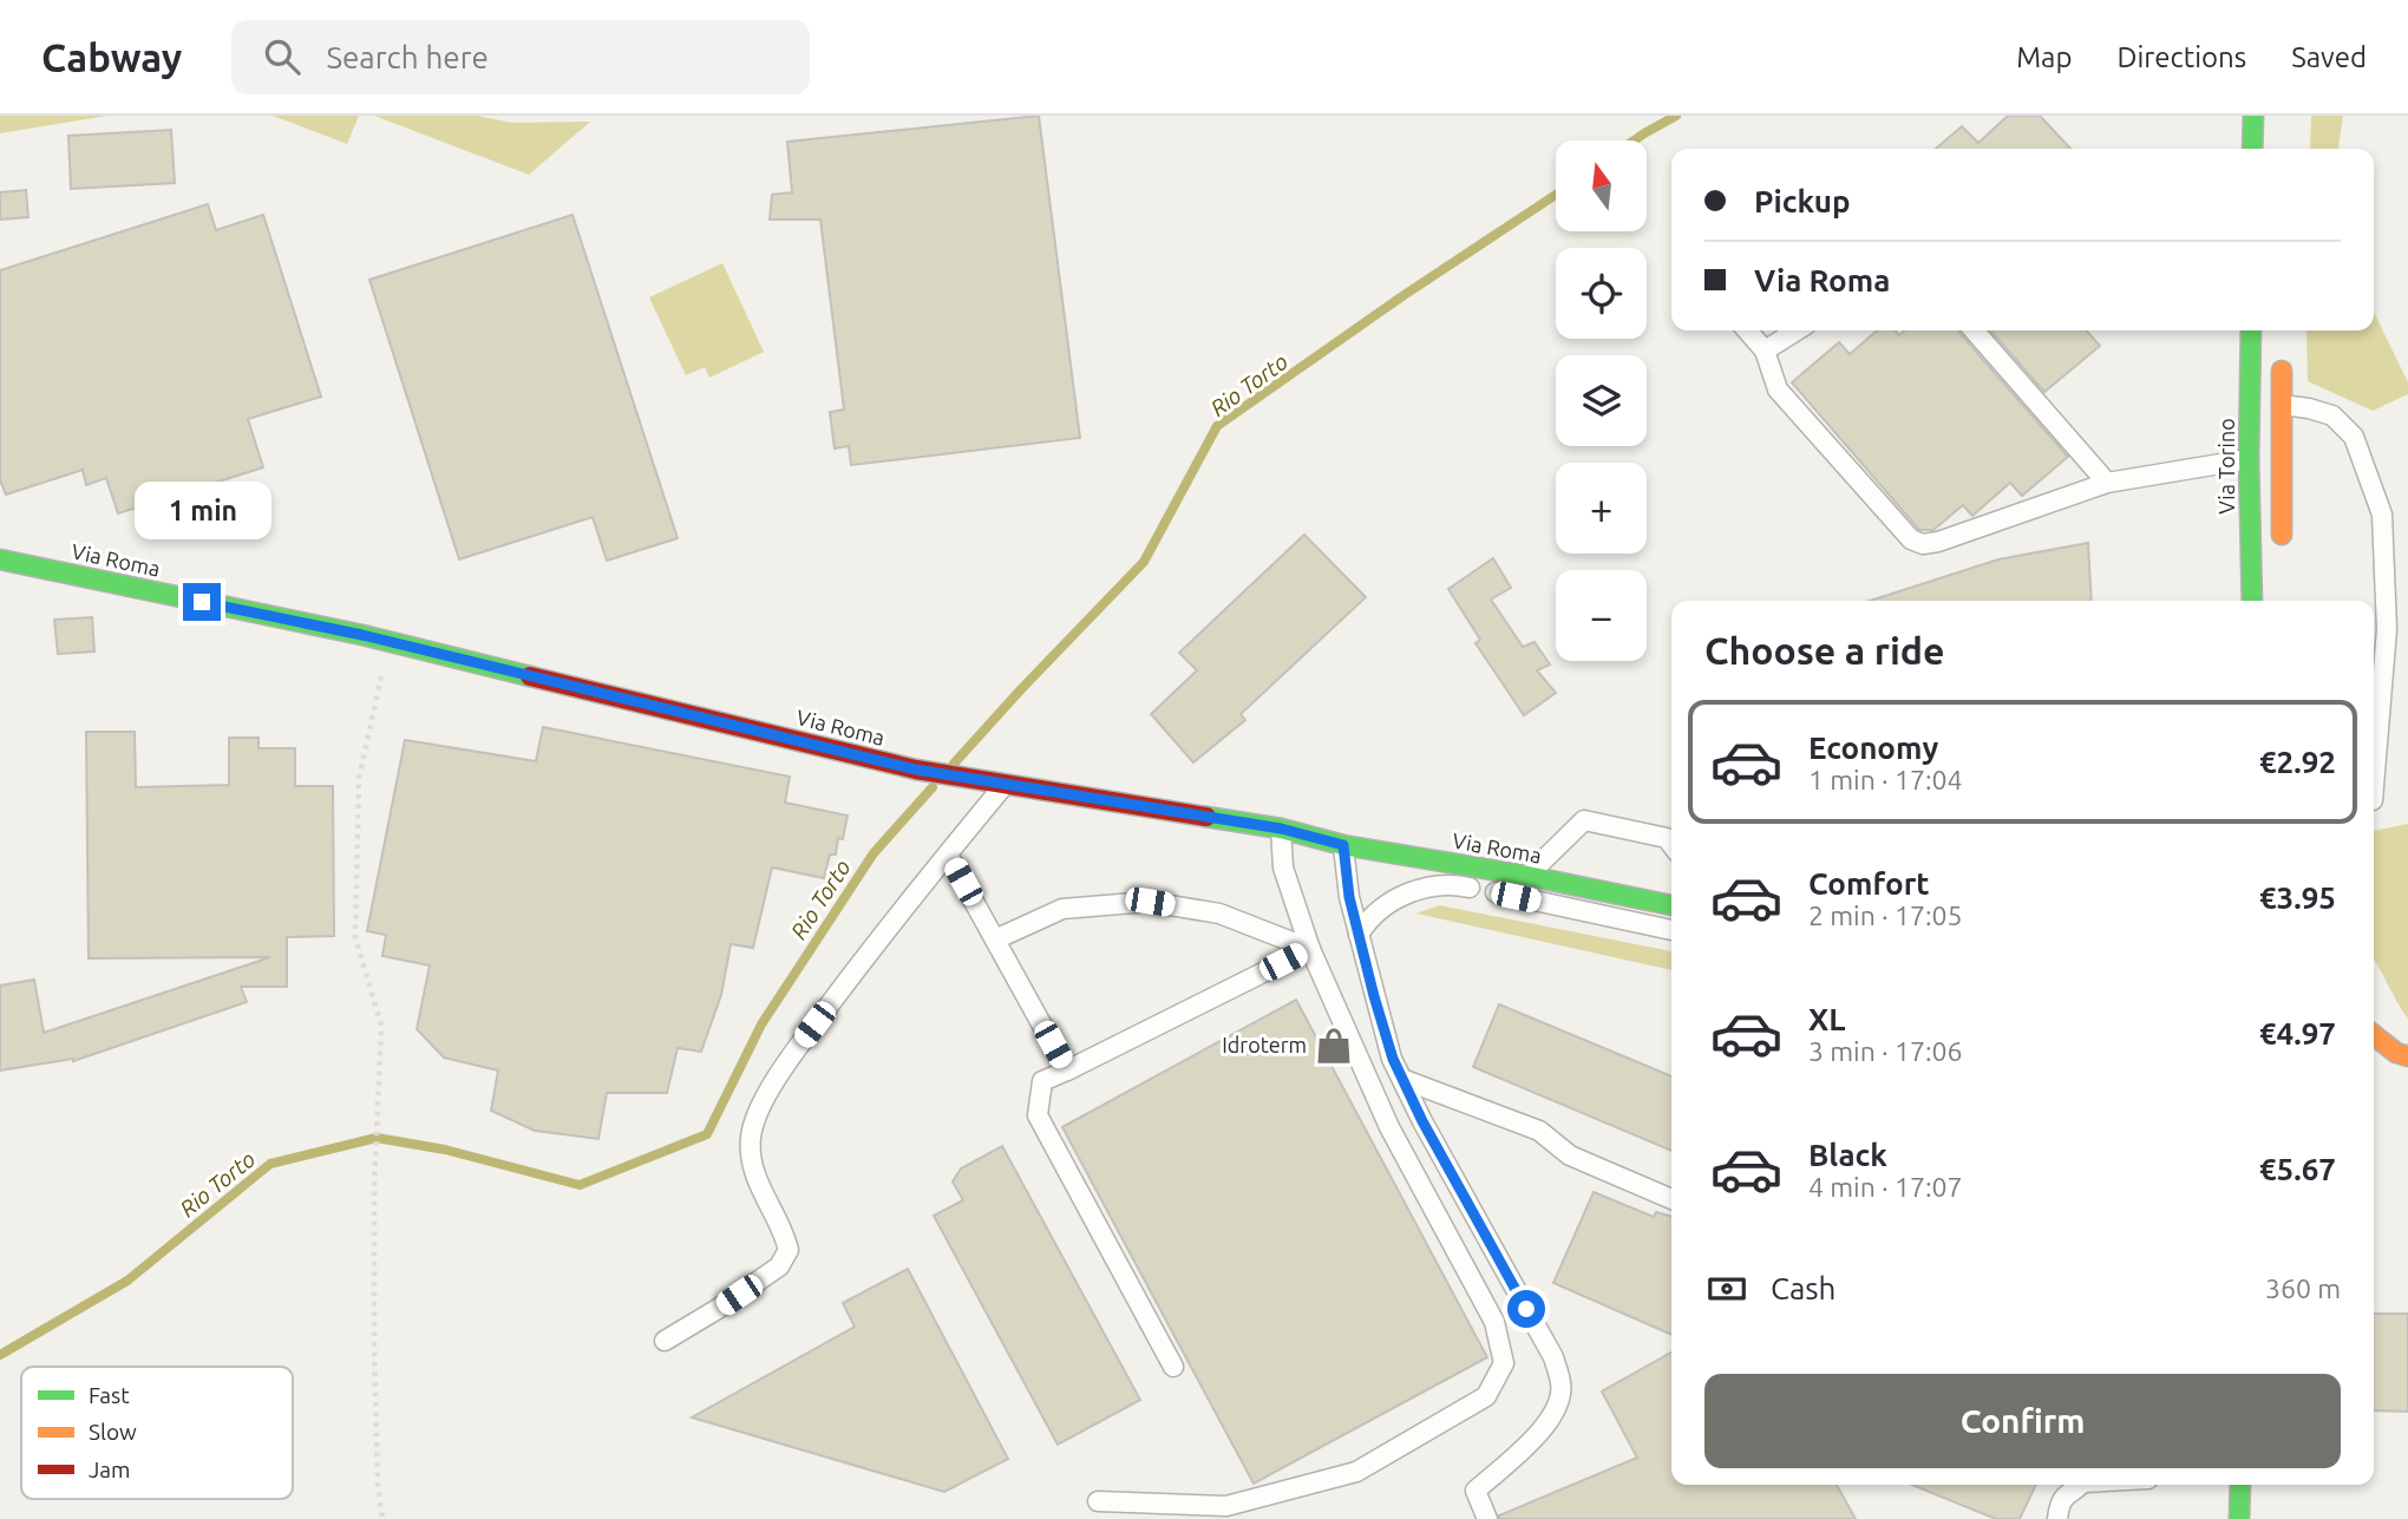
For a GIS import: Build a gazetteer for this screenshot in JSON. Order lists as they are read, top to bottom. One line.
{"streets":{"street":["Via Torino","Via Roma"]},"water":["Rio Torto"],"places":{"shop":["Idroterm"]},"legend":["Fast","Slow","Jam"],"north":"top","page":{"header":"Cabway","search":"Search here","nav":["Map","Directions","Saved"],"map_buttons":["+","−"],"banner":["Pickup","Via Roma"],"bubble":"1 min","heading":"Choose a ride","list":[{"name":"Economy","note":"1 min · 17:04","value":"€2.92"},{"name":"Comfort","note":"2 min · 17:05","value":"€3.95"},{"name":"XL","note":"3 min · 17:06","value":"€4.97"},{"name":"Black","note":"4 min · 17:07","value":"€5.67"}],"pay":["Cash","360 m"],"buttons":"Confirm"}}
